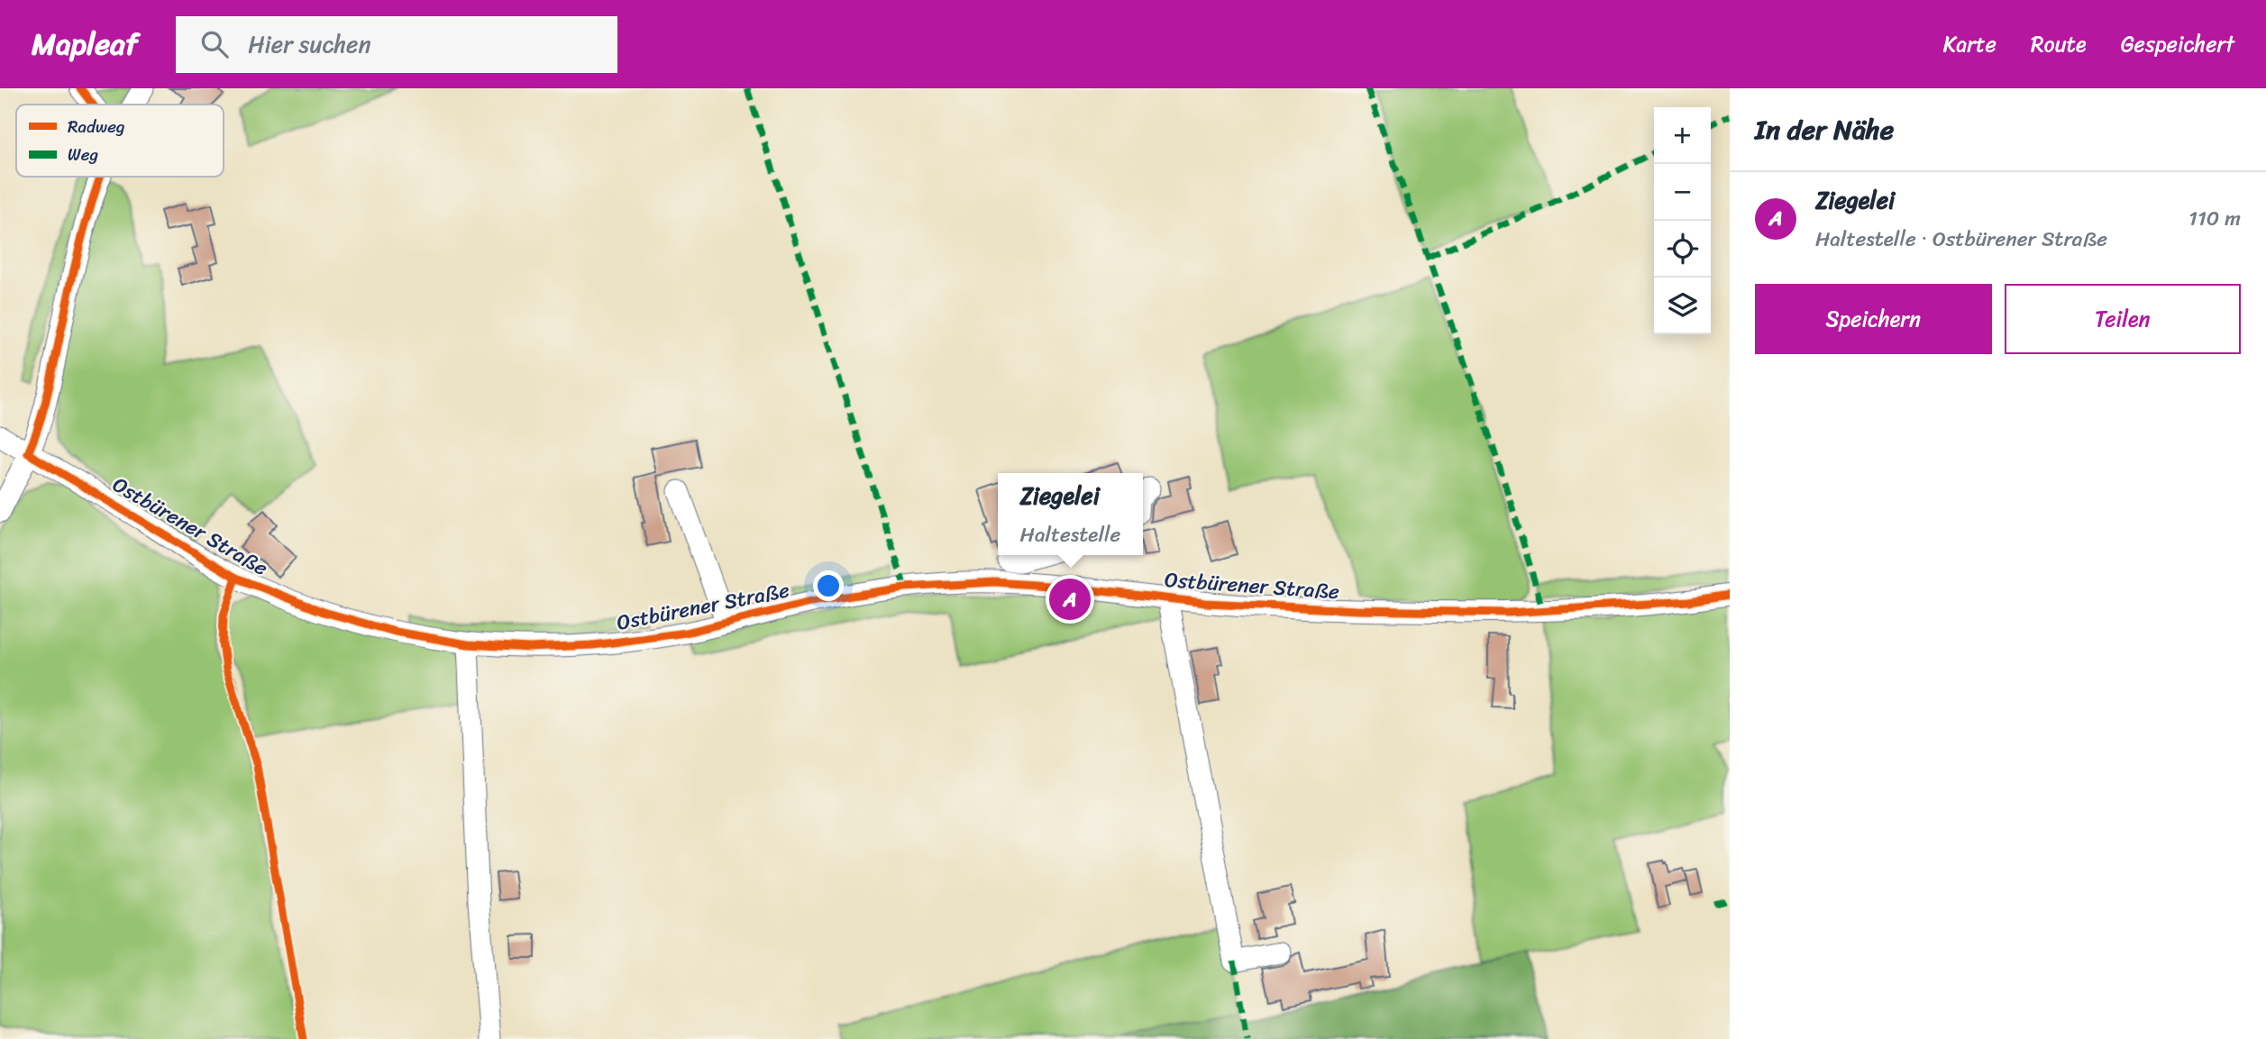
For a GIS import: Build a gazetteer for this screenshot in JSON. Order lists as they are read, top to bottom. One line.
{"streets":{"street":["Ostbürener Straße"]},"legend":["Radweg","Weg"],"page":{"header":"Mapleaf","search":"Hier suchen","nav":["Karte","Route","Gespeichert"],"heading":"In der Nähe","map_buttons":["+","−"],"list":[{"mark":"A","name":"Ziegelei","note":"Haltestelle · Ostbürener Straße","value":"110 m"}],"buttons":["Speichern","Teilen"],"popup":["Ziegelei","Haltestelle"],"pins":"A"}}
